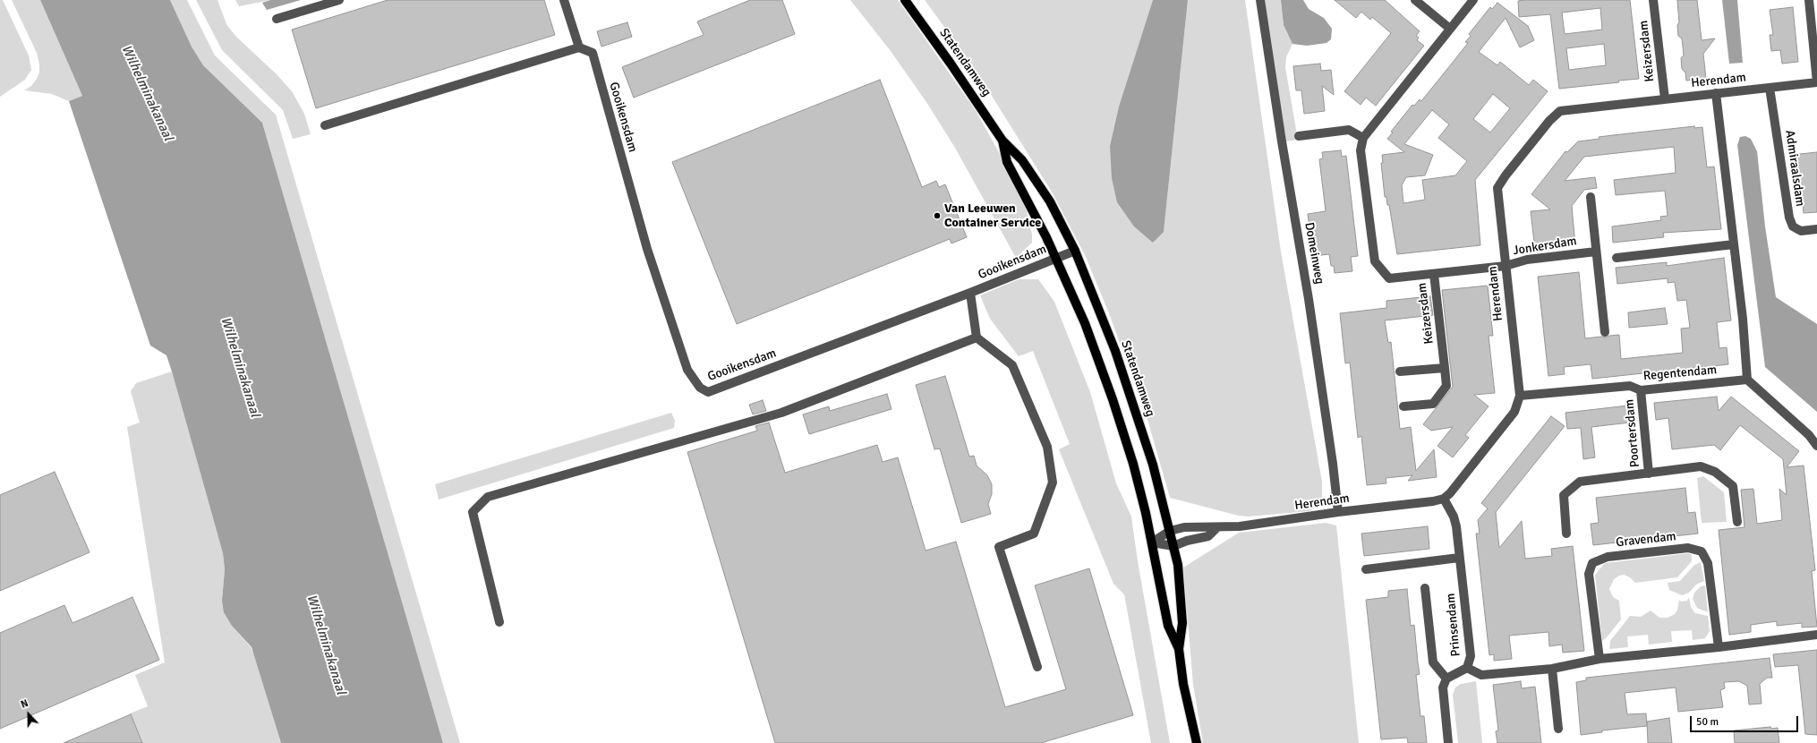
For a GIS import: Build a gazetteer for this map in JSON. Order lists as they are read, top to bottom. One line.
{"streets":{"main road":["Statendamweg"],"street":["Keizersdam","Herendam","Gooikensdam","Admiraalsdam","Jonkersdam","Domeinweg","Regentendam","Poortersdam","Gravendam","Prinsendam"]},"crossings":[["Keizersdam","Herendam"],["Keizersdam","Jonkersdam"],["Statendamweg","Herendam"],["Statendamweg","Gooikensdam"],["Herendam","Admiraalsdam"],["Herendam","Jonkersdam"],["Herendam","Domeinweg"],["Herendam","Regentendam"],["Herendam","Prinsendam"],["Regentendam","Poortersdam"]],"water":["Wilhelminakanaal"],"places":["Van Leeuwen Container Service"],"scale_bar":"50 m","north":"top"}
